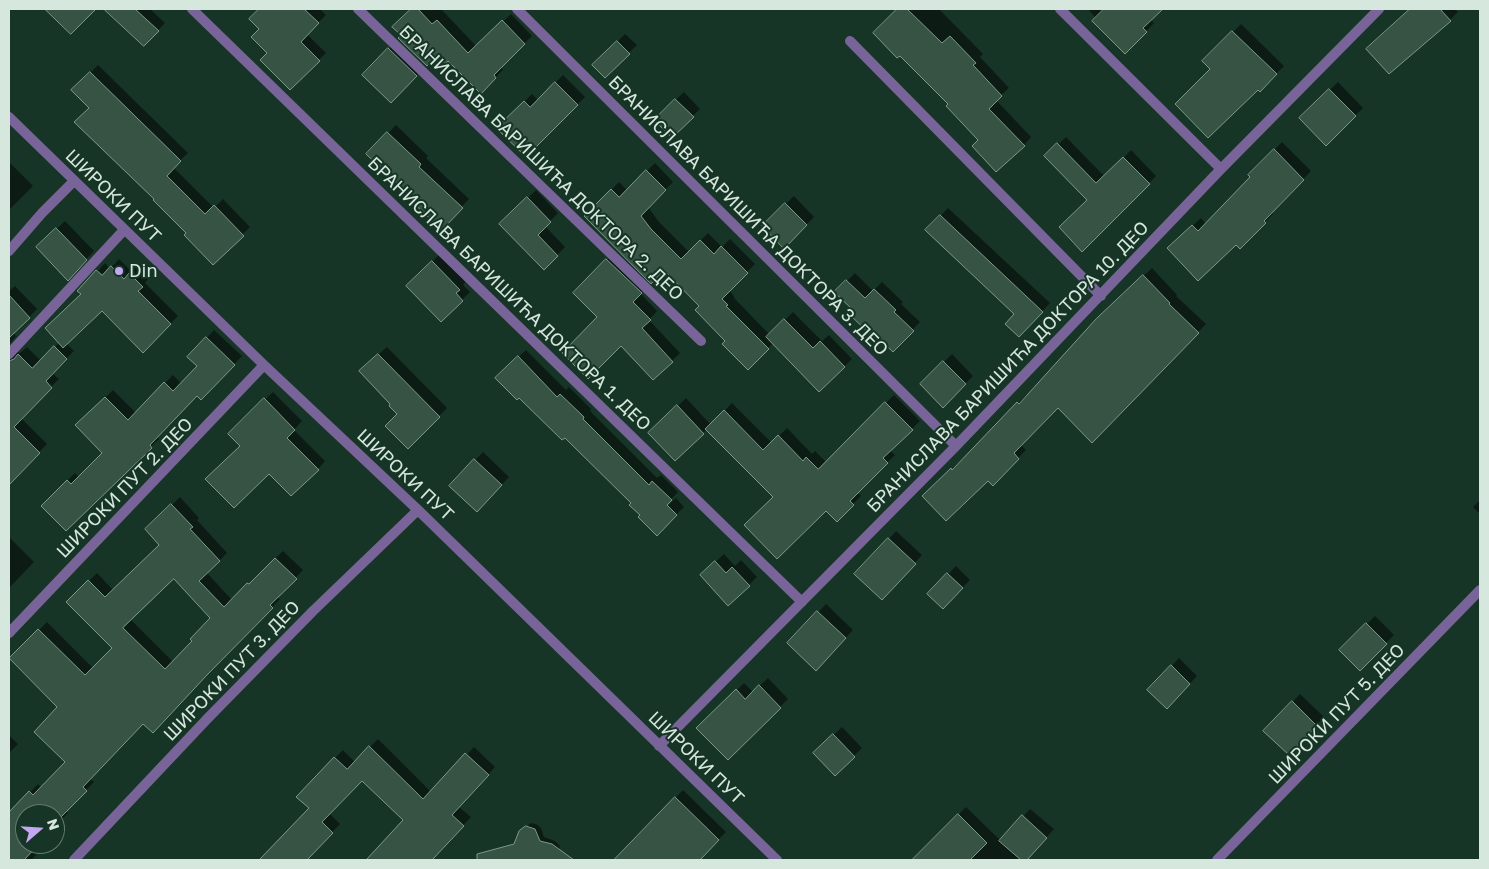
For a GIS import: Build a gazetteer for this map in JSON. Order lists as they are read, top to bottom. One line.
{"streets":{"street":["БРАНИСЛАВА БАРИШИЋА ДОКТОРА 2. ДЕО","ШИРОКИ ПУТ","БРАНИСЛАВА БАРИШИЋА ДОКТОРА 3. ДЕО","БРАНИСЛАВА БАРИШИЋА ДОКТОРА 1. ДЕО","БРАНИСЛАВА БАРИШИЋА ДОКТОРА 10. ДЕО","ШИРОКИ ПУТ 2. ДЕО","ШИРОКИ ПУТ 3. ДЕО","ШИРОКИ ПУТ 5. ДЕО"]},"crossings":[["ШИРОКИ ПУТ","БРАНИСЛАВА БАРИШИЋА ДОКТОРА 10. ДЕО"],["ШИРОКИ ПУТ","ШИРОКИ ПУТ 2. ДЕО"],["ШИРОКИ ПУТ","ШИРОКИ ПУТ 3. ДЕО"],["БРАНИСЛАВА БАРИШИЋА ДОКТОРА 3. ДЕО","БРАНИСЛАВА БАРИШИЋА ДОКТОРА 10. ДЕО"],["БРАНИСЛАВА БАРИШИЋА ДОКТОРА 1. ДЕО","БРАНИСЛАВА БАРИШИЋА ДОКТОРА 10. ДЕО"]],"places":["Din"],"north":"right"}
